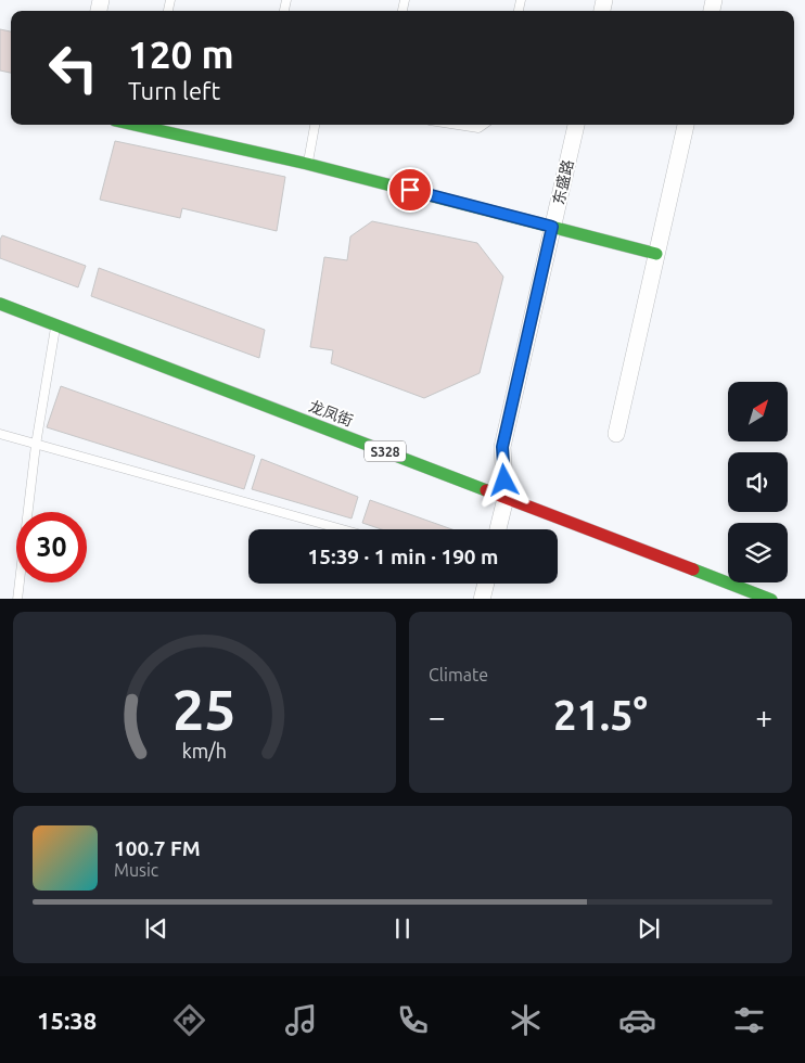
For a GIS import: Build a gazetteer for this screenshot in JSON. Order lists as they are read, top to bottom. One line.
{"streets":{"main road":["龙凤街","S328"],"street":["东盛路"]},"crossings":[["东盛路","龙凤街"]],"north":"top right","page":{"turn":["120 m","Turn left"],"limit":"30","trip":"15:39 · 1 min · 190 m","tile":"Climate","heat":["−","21.5°","+"],"song":["100.7 FM","Music"],"tabs":"15:38","gauge":["25","km/h"]}}
